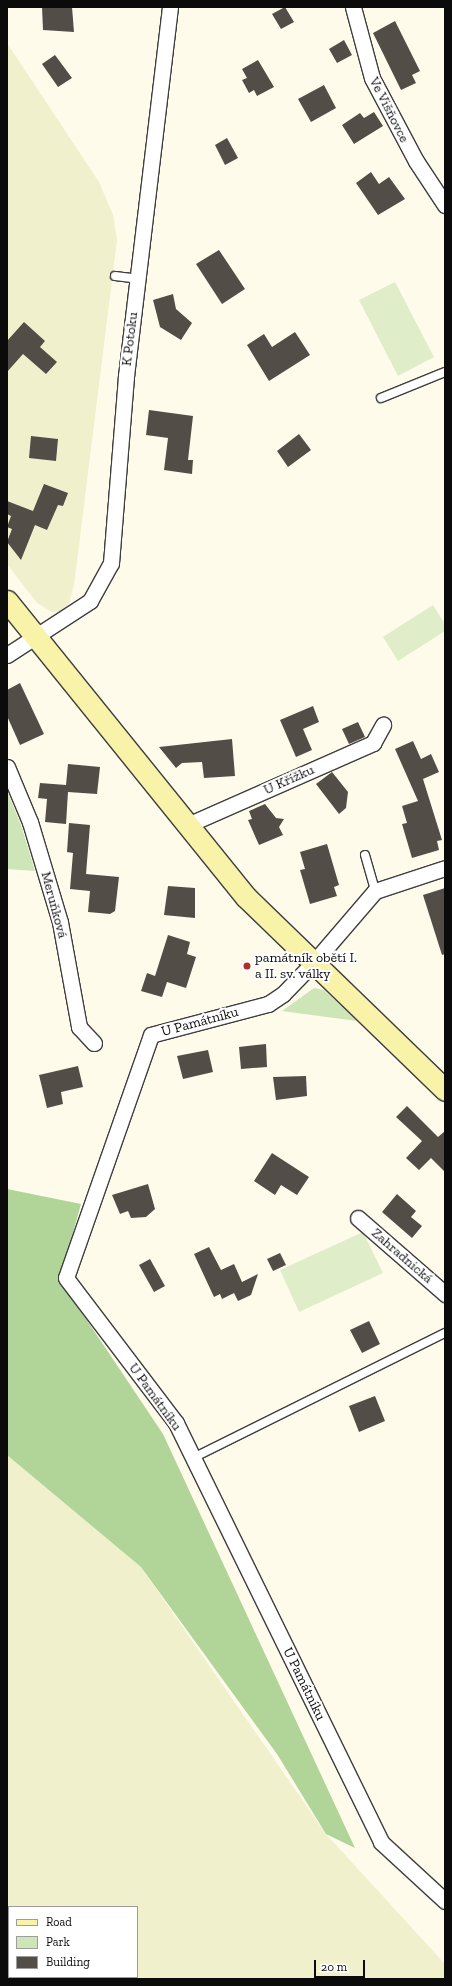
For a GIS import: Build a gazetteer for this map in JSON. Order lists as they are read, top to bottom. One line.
{"streets":{"street":["Ve Višňovce","K Potoku","U Křížku","Meruňková","U Památníku","Zahradnická"]},"places":["památník obětí I. a II. sv. války"],"legend":["Road","Park","Building"],"scale_bar":"20 m"}
